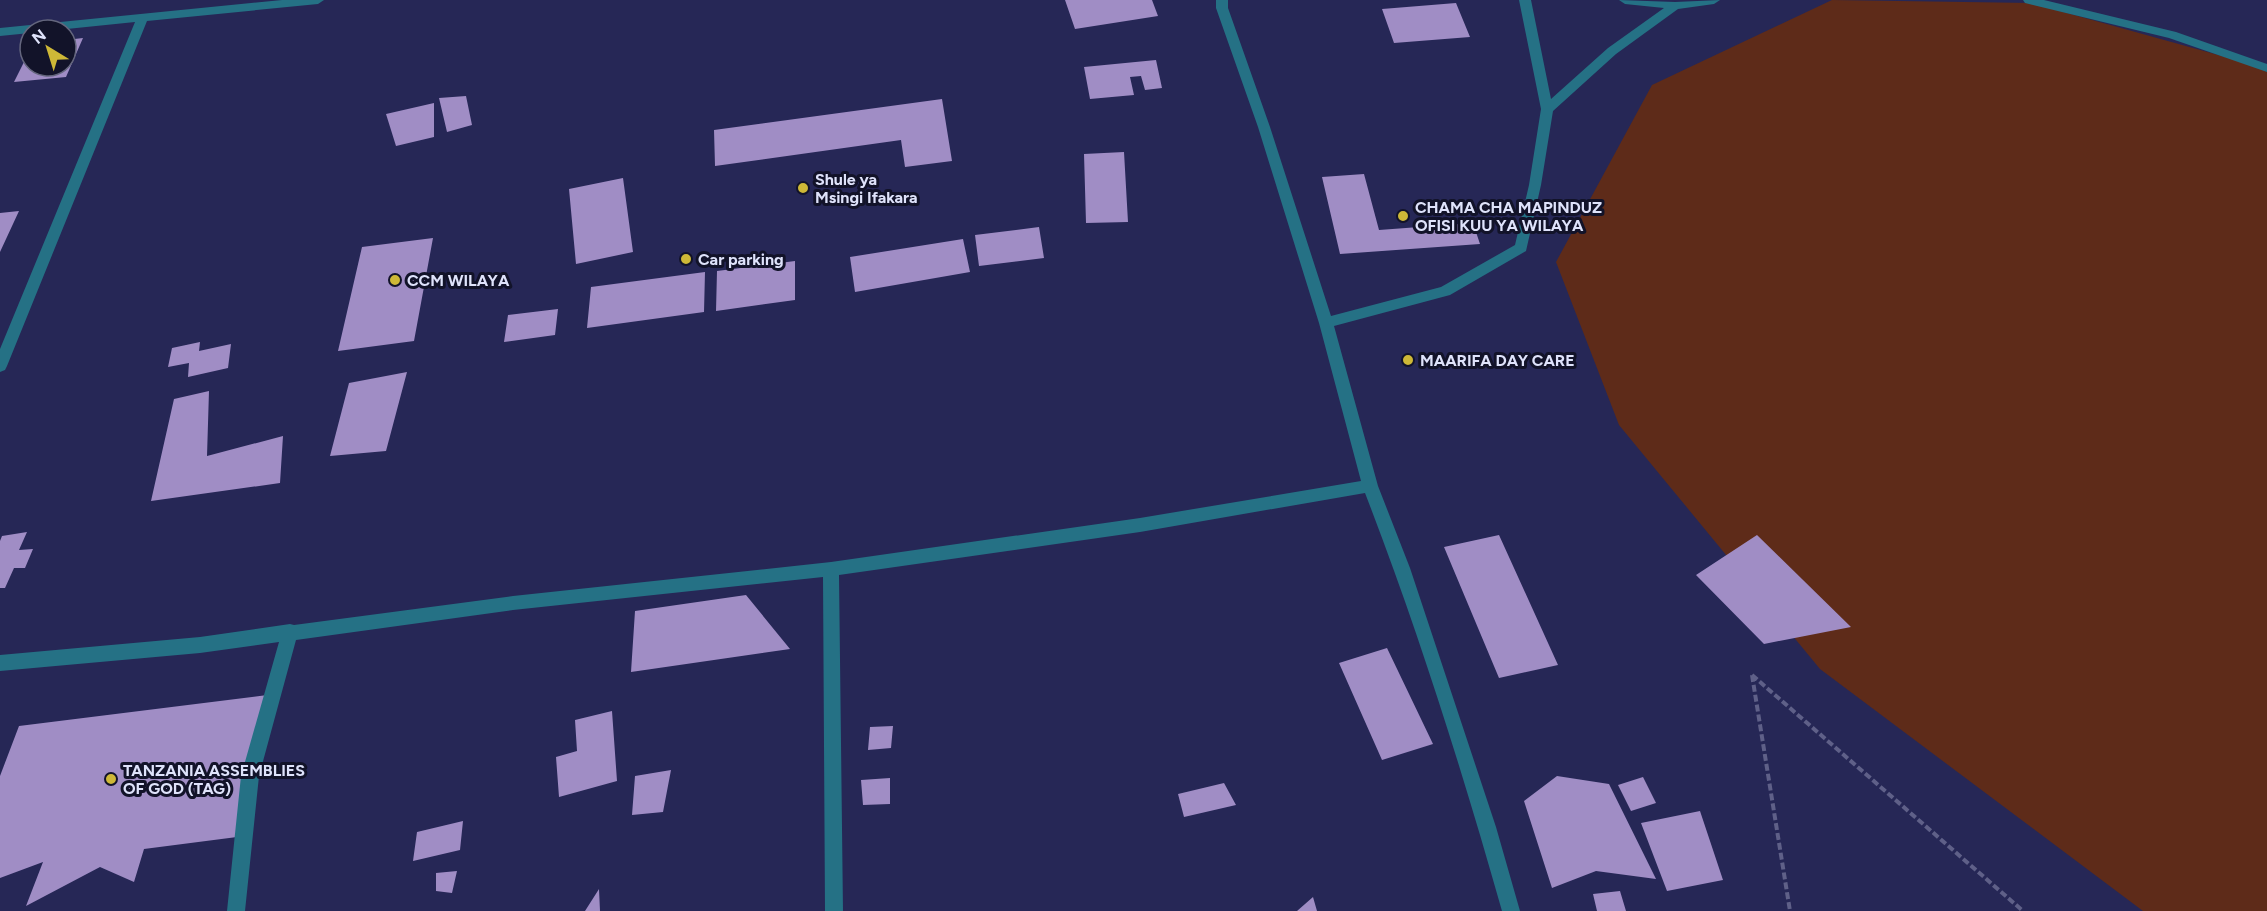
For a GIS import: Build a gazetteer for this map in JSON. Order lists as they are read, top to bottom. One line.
{"places":["Shule ya Msingi Ifakara","CHAMA CHA MAPINDUZ OFISI KUU YA WILAYA","Car parking","CCM WILAYA","MAARIFA DAY CARE","TANZANIA ASSEMBLIES OF GOD (TAG)"],"north":"top left"}
